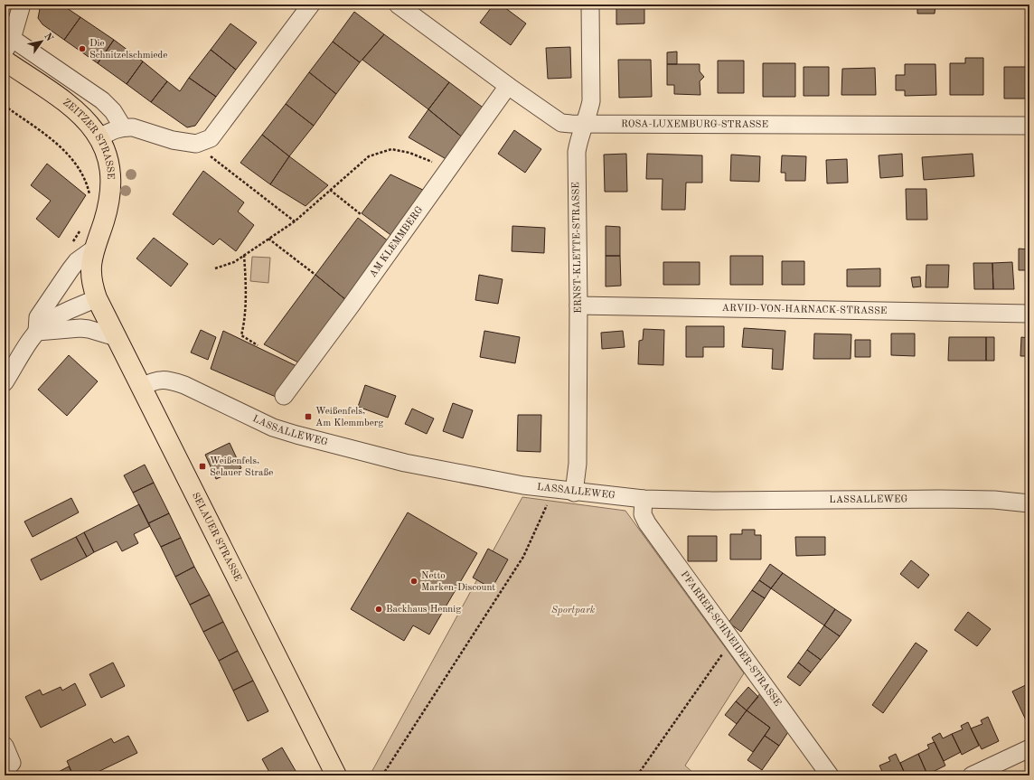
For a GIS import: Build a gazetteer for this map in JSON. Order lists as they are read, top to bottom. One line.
{"streets":{"main road":["ZEITZER STRASSE","SELAUER STRASSE"],"street":["ROSA-LUXEMBURG-STRASSE","AM KLEMMBERG","ERNST-KLETTE-STRASSE","ARVID-VON-HARNACK-STRASSE","LASSALLEWEG","PFARRER-SCHNEIDER-STRASSE"]},"crossings":[["ROSA-LUXEMBURG-STRASSE","AM KLEMMBERG"],["ROSA-LUXEMBURG-STRASSE","ERNST-KLETTE-STRASSE"],["ZEITZER STRASSE","SELAUER STRASSE"],["ERNST-KLETTE-STRASSE","ARVID-VON-HARNACK-STRASSE"],["ERNST-KLETTE-STRASSE","LASSALLEWEG"],["LASSALLEWEG","SELAUER STRASSE"],["LASSALLEWEG","PFARRER-SCHNEIDER-STRASSE"]],"parks":["Sportpark"],"places":{"other":["Die Schnitzelschmiede","Netto Marken-Discount","Backhaus Hennig"],"transit":["Weißenfels, Am Klemmberg","Weißenfels, Selauer Straße"]},"north":"top right"}
